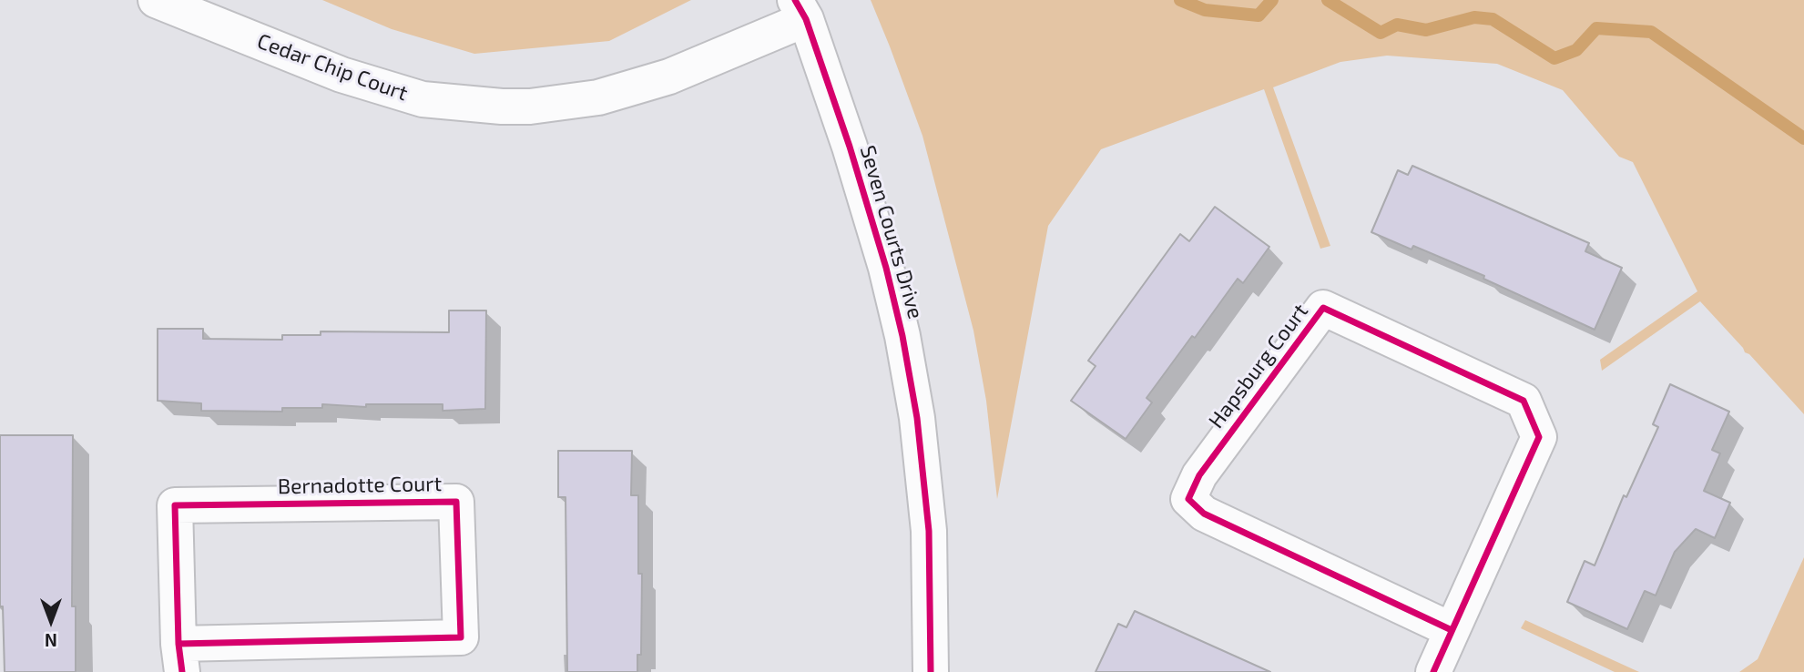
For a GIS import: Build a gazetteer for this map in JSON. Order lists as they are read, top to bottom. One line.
{"streets":{"street":["Cedar Chip Court","Seven Courts Drive","Hapsburg Court","Bernadotte Court"]},"crossings":[["Cedar Chip Court","Seven Courts Drive"]],"north":"bottom"}
